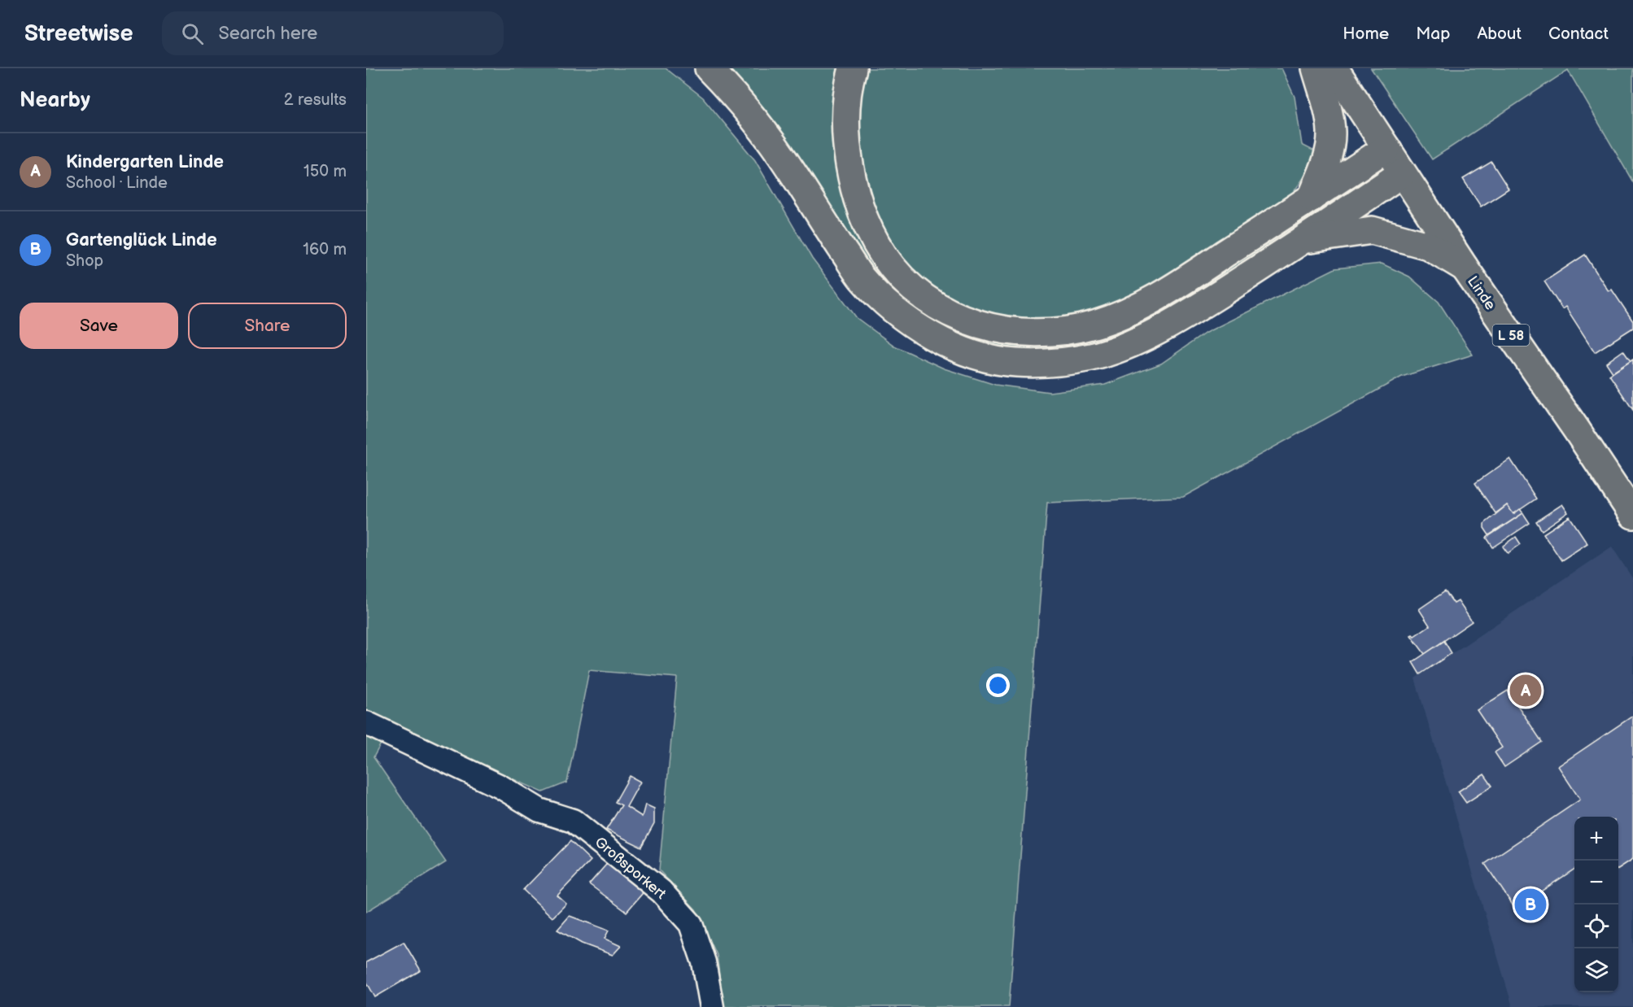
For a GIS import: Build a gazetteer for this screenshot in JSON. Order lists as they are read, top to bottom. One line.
{"streets":{"main road":["Linde","L 58"],"street":["Großsporkert"]},"page":{"header":"Streetwise","search":"Search here","nav":["Home","Map","About","Contact"],"heading":["Nearby","2 results"],"list":[{"mark":"A","name":"Kindergarten Linde","note":"School · Linde","value":"150 m"},{"mark":"B","name":"Gartenglück Linde","note":"Shop","value":"160 m"}],"buttons":["Save","Share"],"pins":["A","B"],"map_buttons":["+","−"]}}
